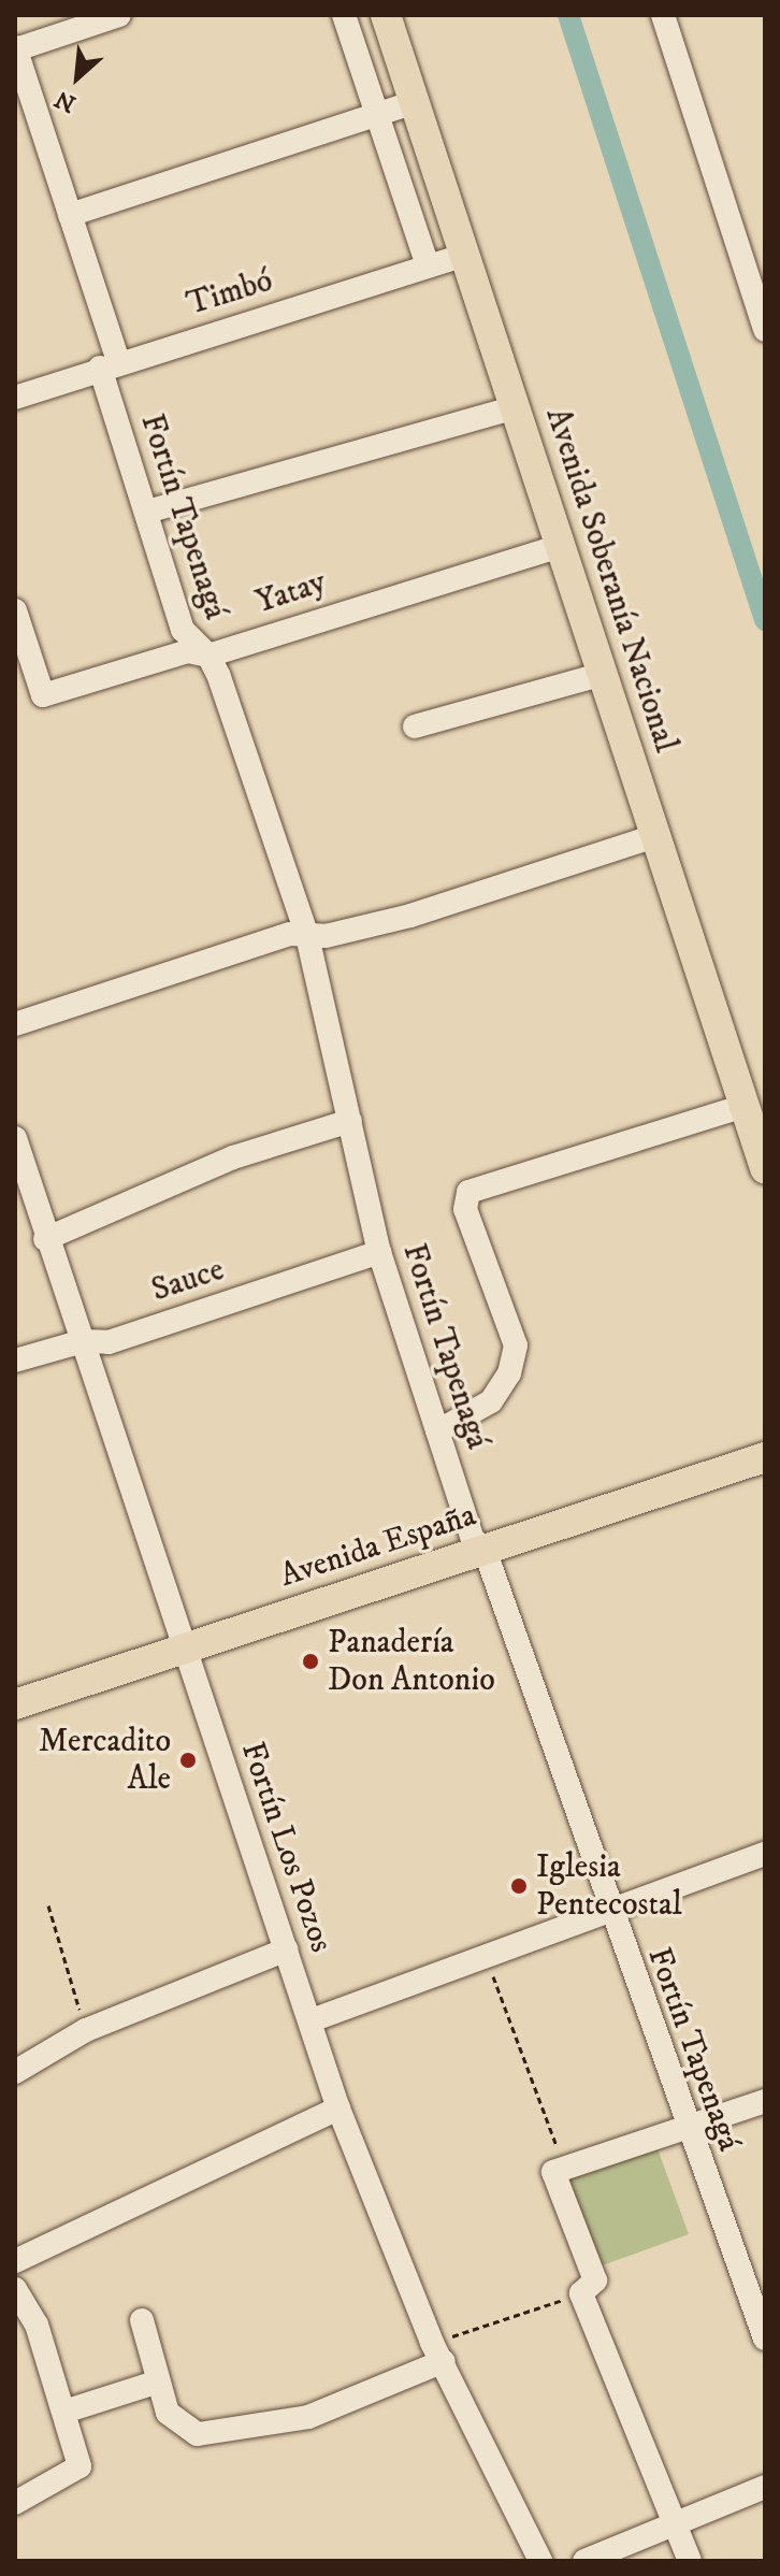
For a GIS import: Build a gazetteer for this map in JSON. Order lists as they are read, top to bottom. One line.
{"streets":{"main road":["Avenida Soberanía Nacional","Avenida España"],"street":["Timbó","Fortín Tapenagá","Yatay","Sauce","Fortín Los Pozos"]},"crossings":[["Timbó","Fortín Tapenagá"],["Timbó","Avenida Soberanía Nacional"],["Fortín Tapenagá","Yatay"],["Fortín Tapenagá","Sauce"],["Fortín Tapenagá","Avenida España"],["Avenida Soberanía Nacional","Yatay"],["Sauce","Fortín Los Pozos"],["Avenida España","Fortín Los Pozos"]],"places":["Panadería Don Antonio","Mercadito Ale","Iglesia Pentecostal"],"north":"bottom left"}
